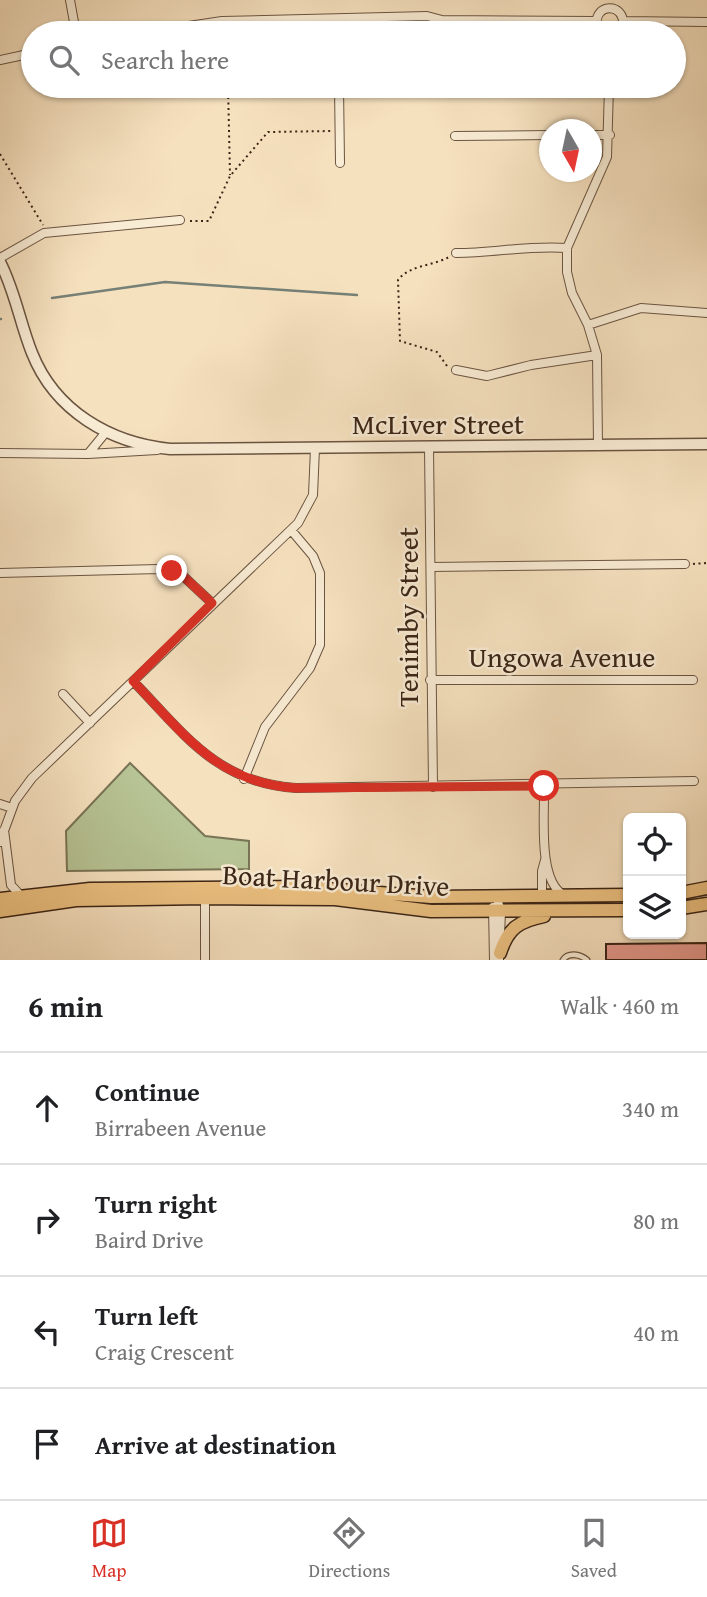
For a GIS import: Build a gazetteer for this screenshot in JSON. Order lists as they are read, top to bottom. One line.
{"streets":{"main road":["Boat Harbour Drive"],"street":["McLiver Street","Tenimby Street","Ungowa Avenue"]},"crossings":[["McLiver Street","Tenimby Street"],["Tenimby Street","Ungowa Avenue"]],"north":"bottom","page":{"search":"Search here","heading":["6 min","Walk · 460 m"],"list":[["Continue","Birrabeen Avenue","340 m"],["Turn right","Baird Drive","80 m"],["Turn left","Craig Crescent","40 m"],"Arrive at destination"],"nav":["Map","Directions","Saved"]}}
